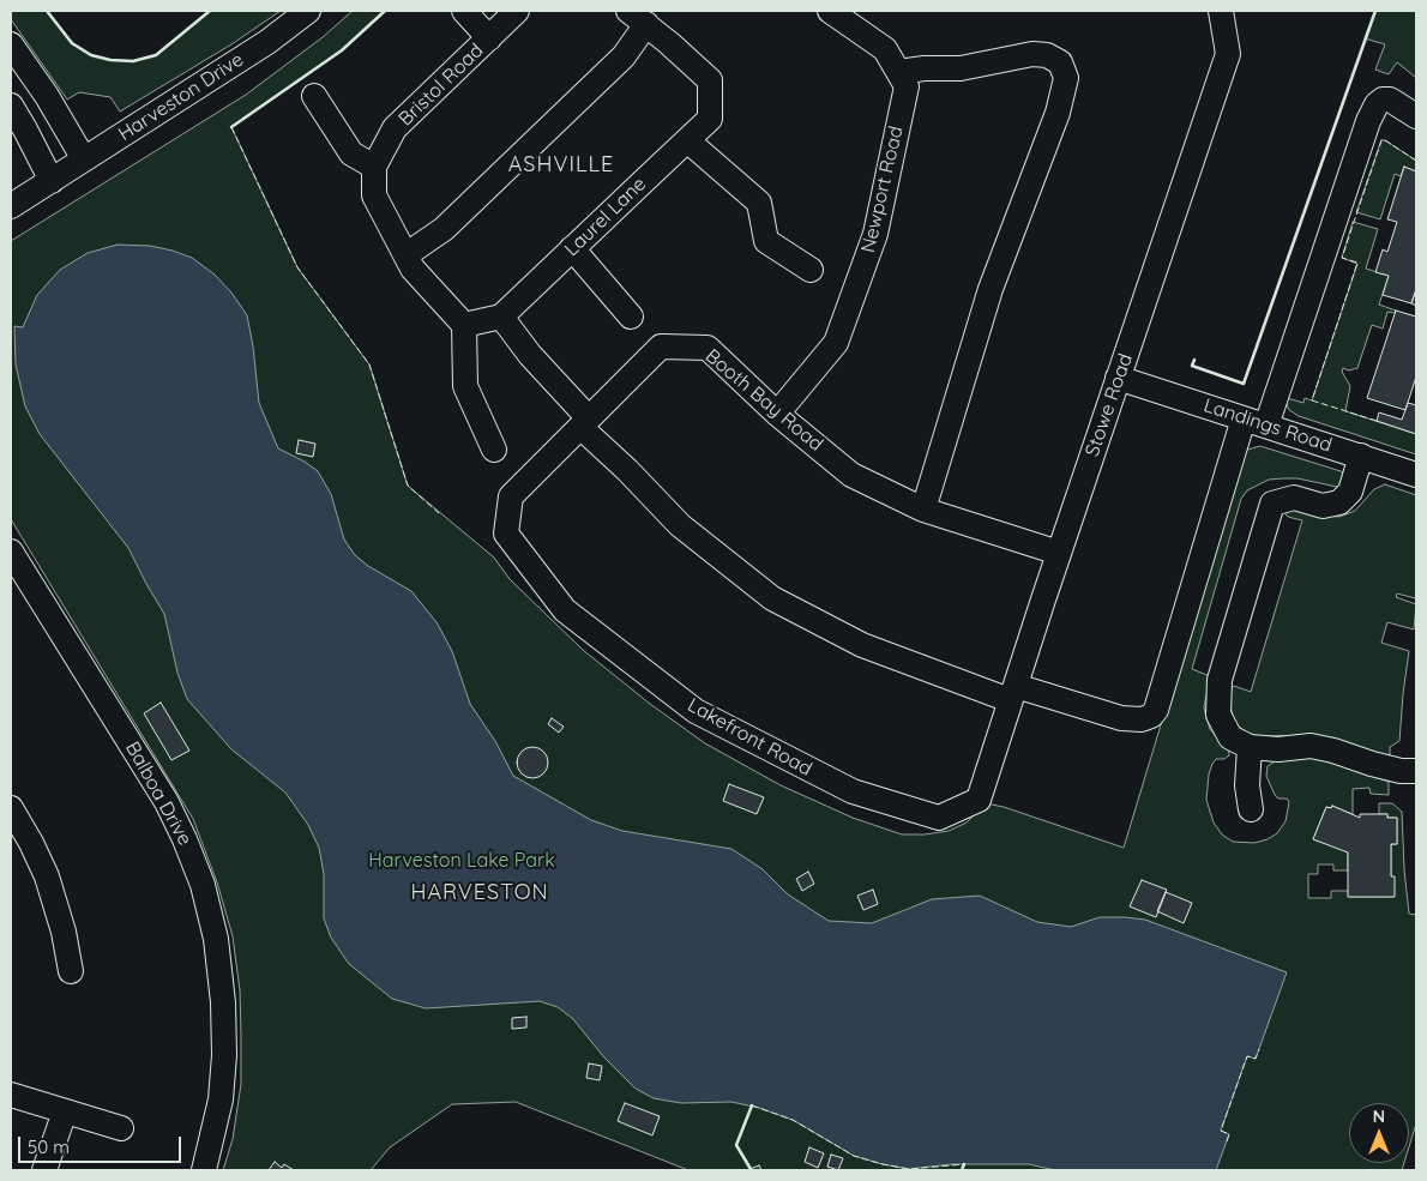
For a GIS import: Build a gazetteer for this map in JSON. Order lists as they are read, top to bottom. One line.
{"streets":{"street":["Bristol Road","Harveston Drive","Newport Road","Laurel Lane","Booth Bay Road","Stowe Road","Landings Road","Lakefront Road","Balboa Drive"]},"crossings":[["Newport Road","Booth Bay Road"],["Booth Bay Road","Stowe Road"],["Booth Bay Road","Lakefront Road"],["Stowe Road","Landings Road"],["Stowe Road","Lakefront Road"]],"districts":["ASHVILLE","HARVESTON"],"parks":["Harveston Lake Park"],"scale_bar":"50 m","north":"top"}
